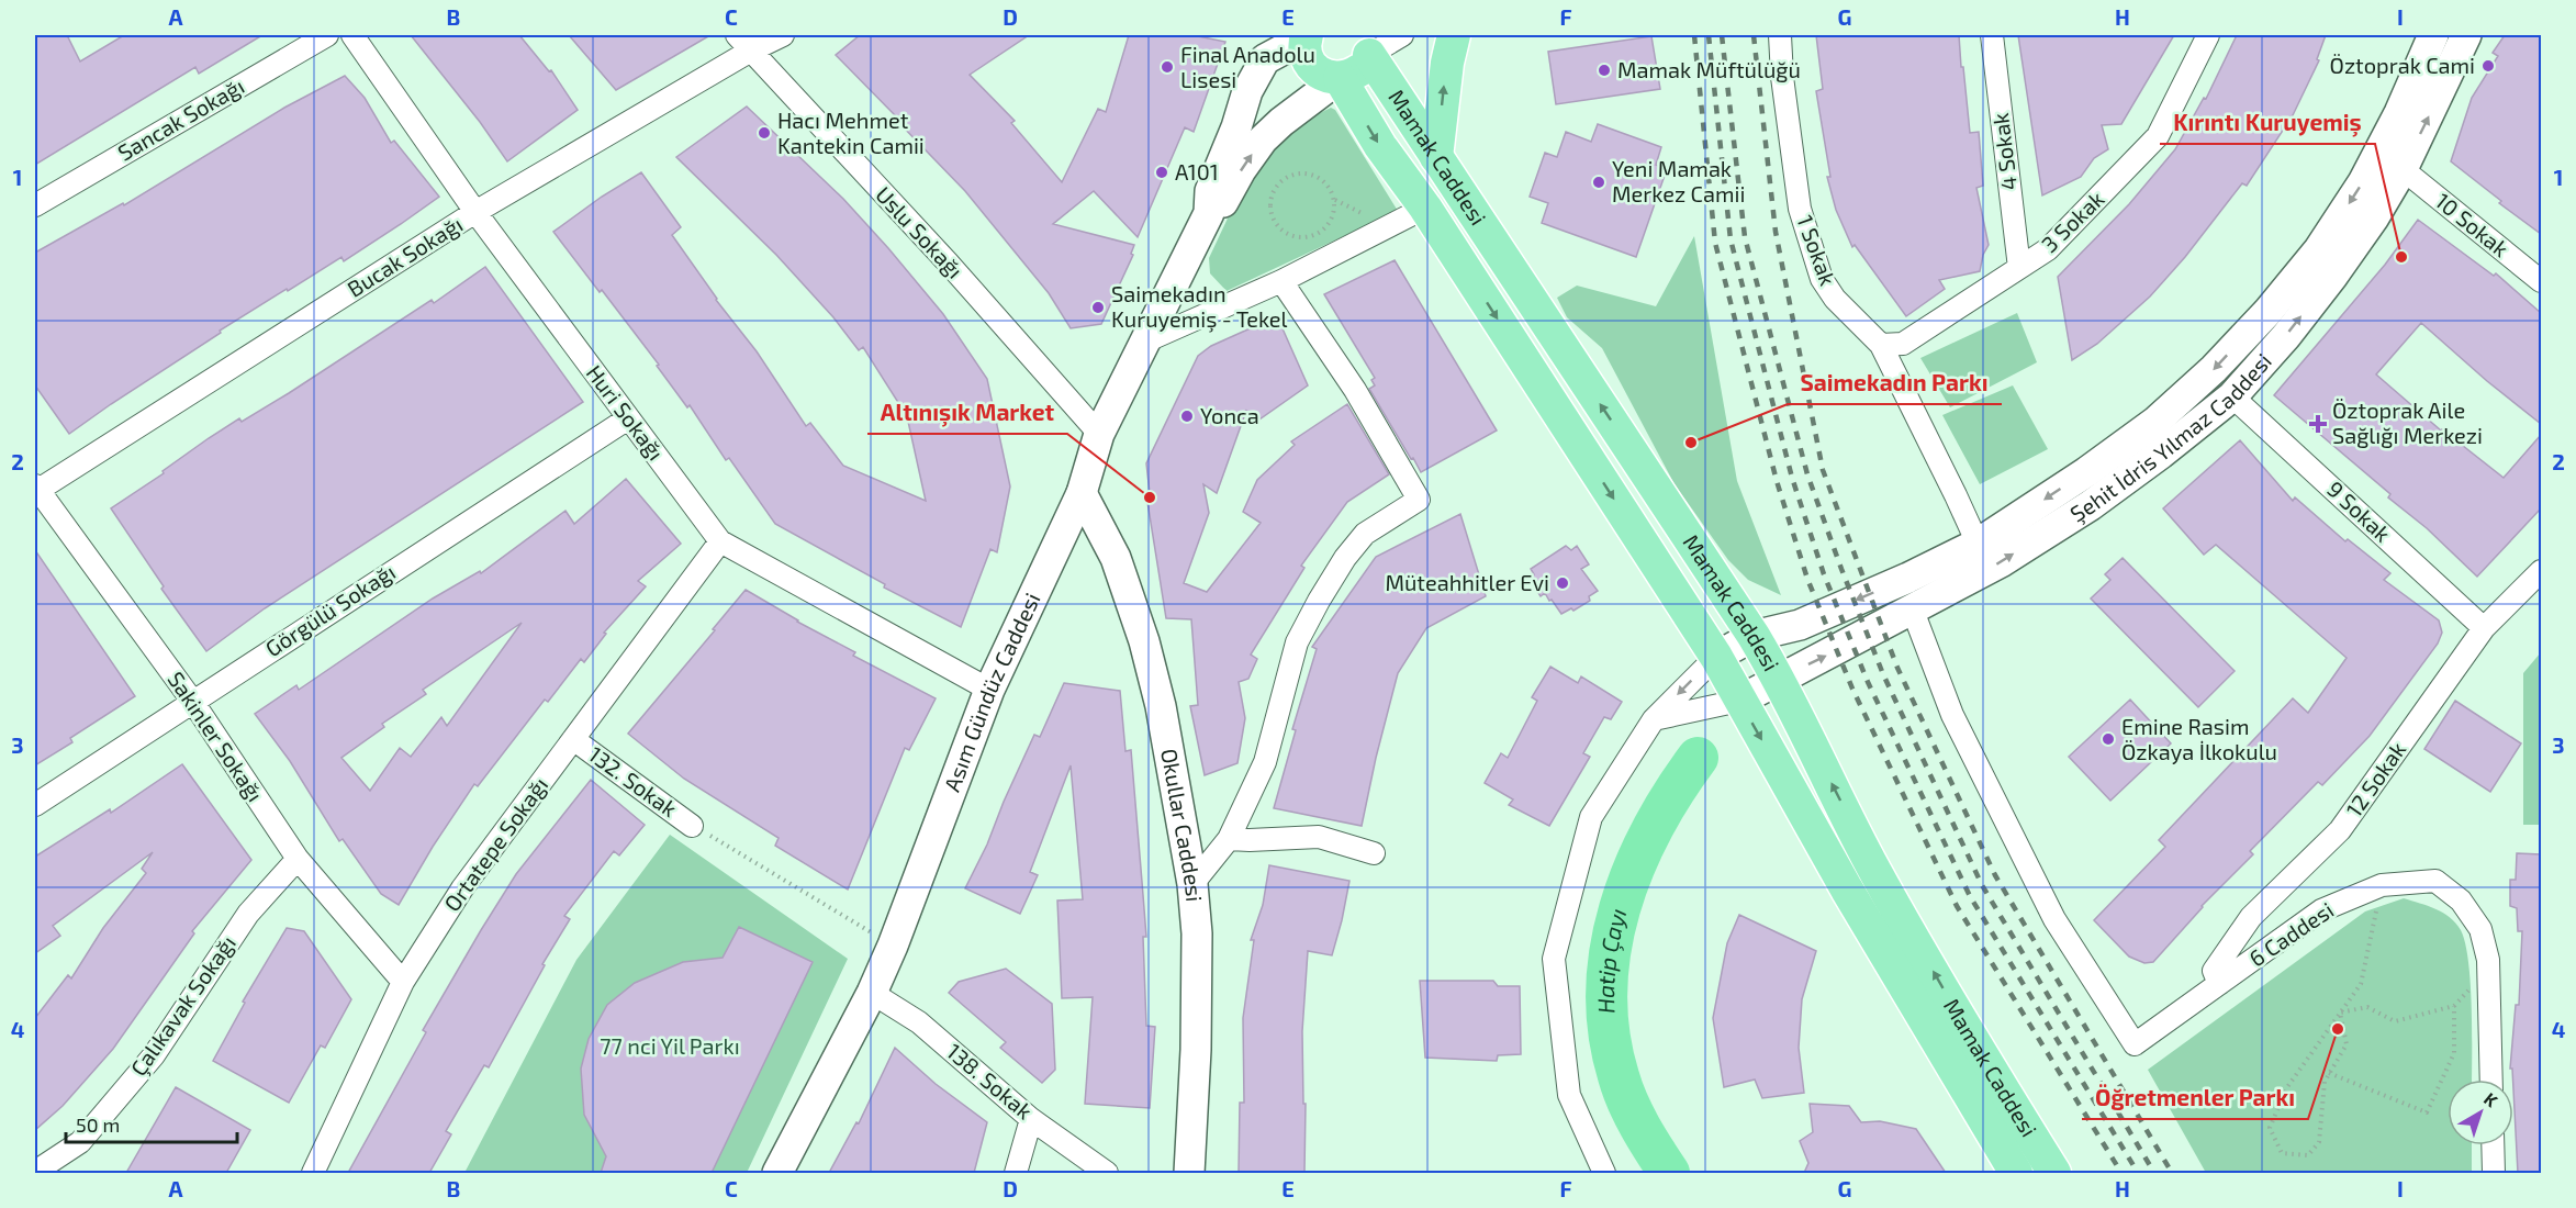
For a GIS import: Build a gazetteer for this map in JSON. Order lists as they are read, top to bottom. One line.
{"streets":{"main road":["Mamak Caddesi"],"street":["Sancak Sokağı","4 Sokak","3 Sokak","10 Sokak","Uslu Sokağı","1 Sokak","Bucak Sokağı","Huri Sokağı","Şehit İdris Yılmaz Caddesi","9 Sokak","Görgülü Sokağı","Asım Gündüz Caddesi","Sakinler Sokağı","12 Sokak","132. Sokak","Okullar Caddesi","Ortatepe Sokağı","6 Caddesi","Çalıkavak Sokağı","138. Sokak"]},"crossings":[["4 Sokak","3 Sokak"],["Mamak Caddesi","Şehit İdris Yılmaz Caddesi"],["Mamak Caddesi","Asım Gündüz Caddesi"],["3 Sokak","1 Sokak"],["10 Sokak","Şehit İdris Yılmaz Caddesi"],["Uslu Sokağı","Bucak Sokağı"],["Uslu Sokağı","Asım Gündüz Caddesi"],["1 Sokak","Şehit İdris Yılmaz Caddesi"],["Bucak Sokağı","Huri Sokağı"],["Bucak Sokağı","Sakinler Sokağı"],["Huri Sokağı","Görgülü Sokağı"],["Huri Sokağı","Asım Gündüz Caddesi"],["Huri Sokağı","Ortatepe Sokağı"],["Şehit İdris Yılmaz Caddesi","9 Sokak"],["Şehit İdris Yılmaz Caddesi","6 Caddesi"],["9 Sokak","12 Sokak"],["Görgülü Sokağı","Sakinler Sokağı"],["Asım Gündüz Caddesi","Okullar Caddesi"],["Asım Gündüz Caddesi","138. Sokak"],["Sakinler Sokağı","Ortatepe Sokağı"],["Sakinler Sokağı","Çalıkavak Sokağı"],["12 Sokak","6 Caddesi"],["132. Sokak","Ortatepe Sokağı"]],"water":["Hatip Çayı"],"parks":["77 nci Yil Parkı"],"places":{"other":["Öztoprak Cami","Final Anadolu Lisesi","Mamak Müftülüğü","Hacı Mehmet Kantekin Camii","A101","Yeni Mamak Merkez Camii","Kırıntı Kuruyemiş","Saimekadın Kuruyemiş - Tekel","Yonca","Saimekadın Parkı","Altınışık Market","Müteahhitler Evi","Emine Rasim Özkaya İlkokulu","Öğretmenler Parkı"],"health":["Öztoprak Aile Sağlığı Merkezi"]},"scale_bar":"50 m","north":"top right","grid":{"columns":["A","B","C","D","E","F","G","H","I"],"rows":["1","2","3","4"]}}
